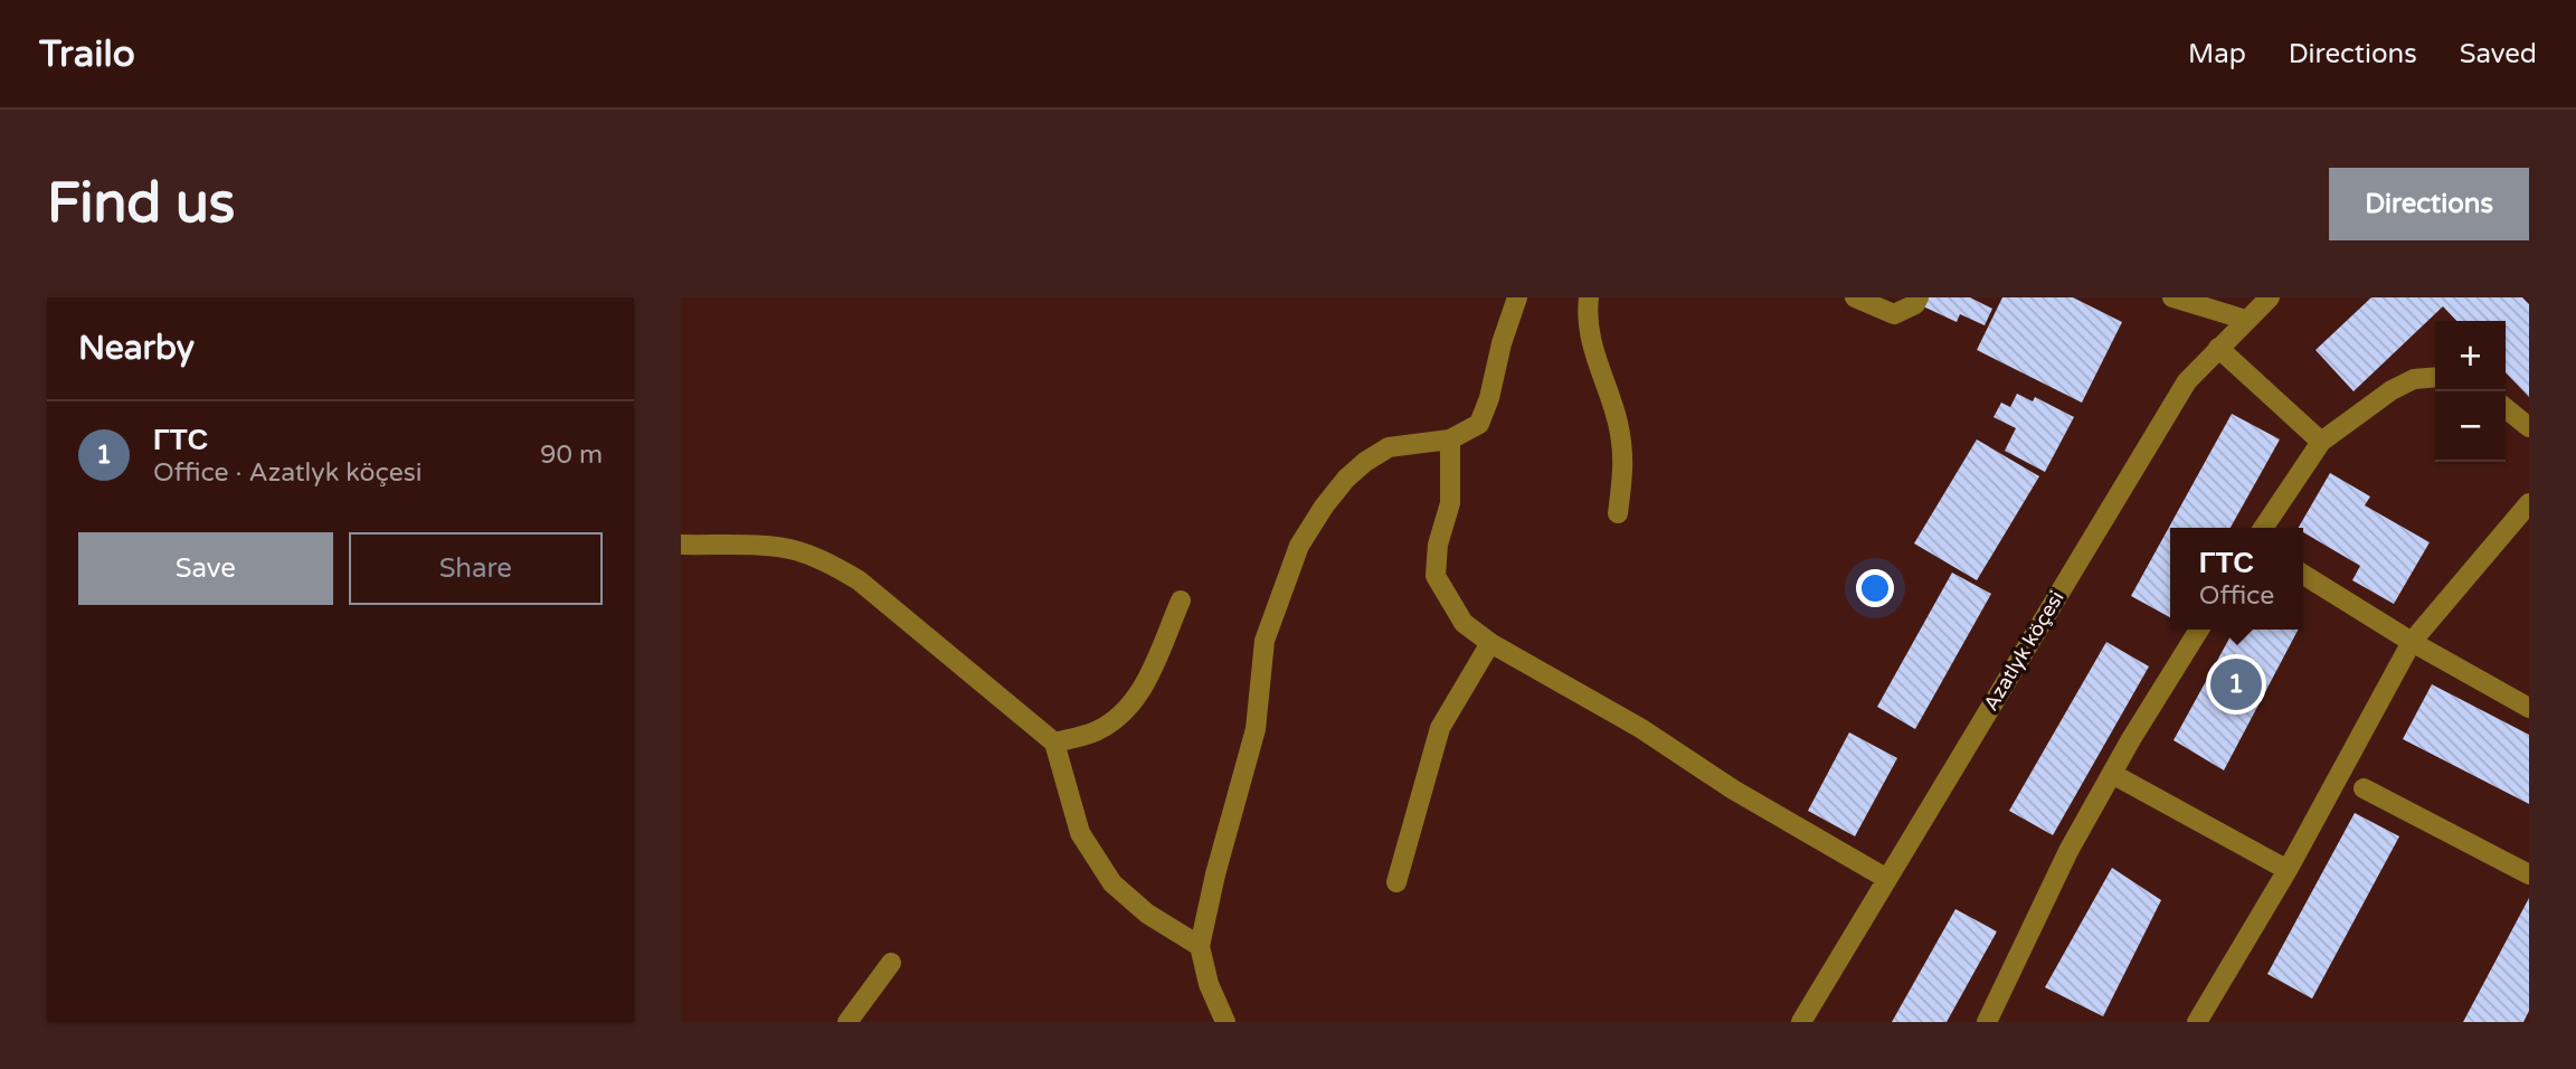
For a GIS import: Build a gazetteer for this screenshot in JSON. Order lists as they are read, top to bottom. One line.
{"streets":{"street":["Azatlyk köçesi"]},"page":{"header":"Trailo","nav":["Map","Directions","Saved"],"buttons":["Directions",["Save","Share"]],"title":"Find us","heading":"Nearby","map_buttons":["+","−"],"list":[{"mark":"1","name":"ГТС","note":"Office · Azatlyk köçesi","value":"90 m"}],"popup":["ГТС","Office"],"pins":"1"}}
